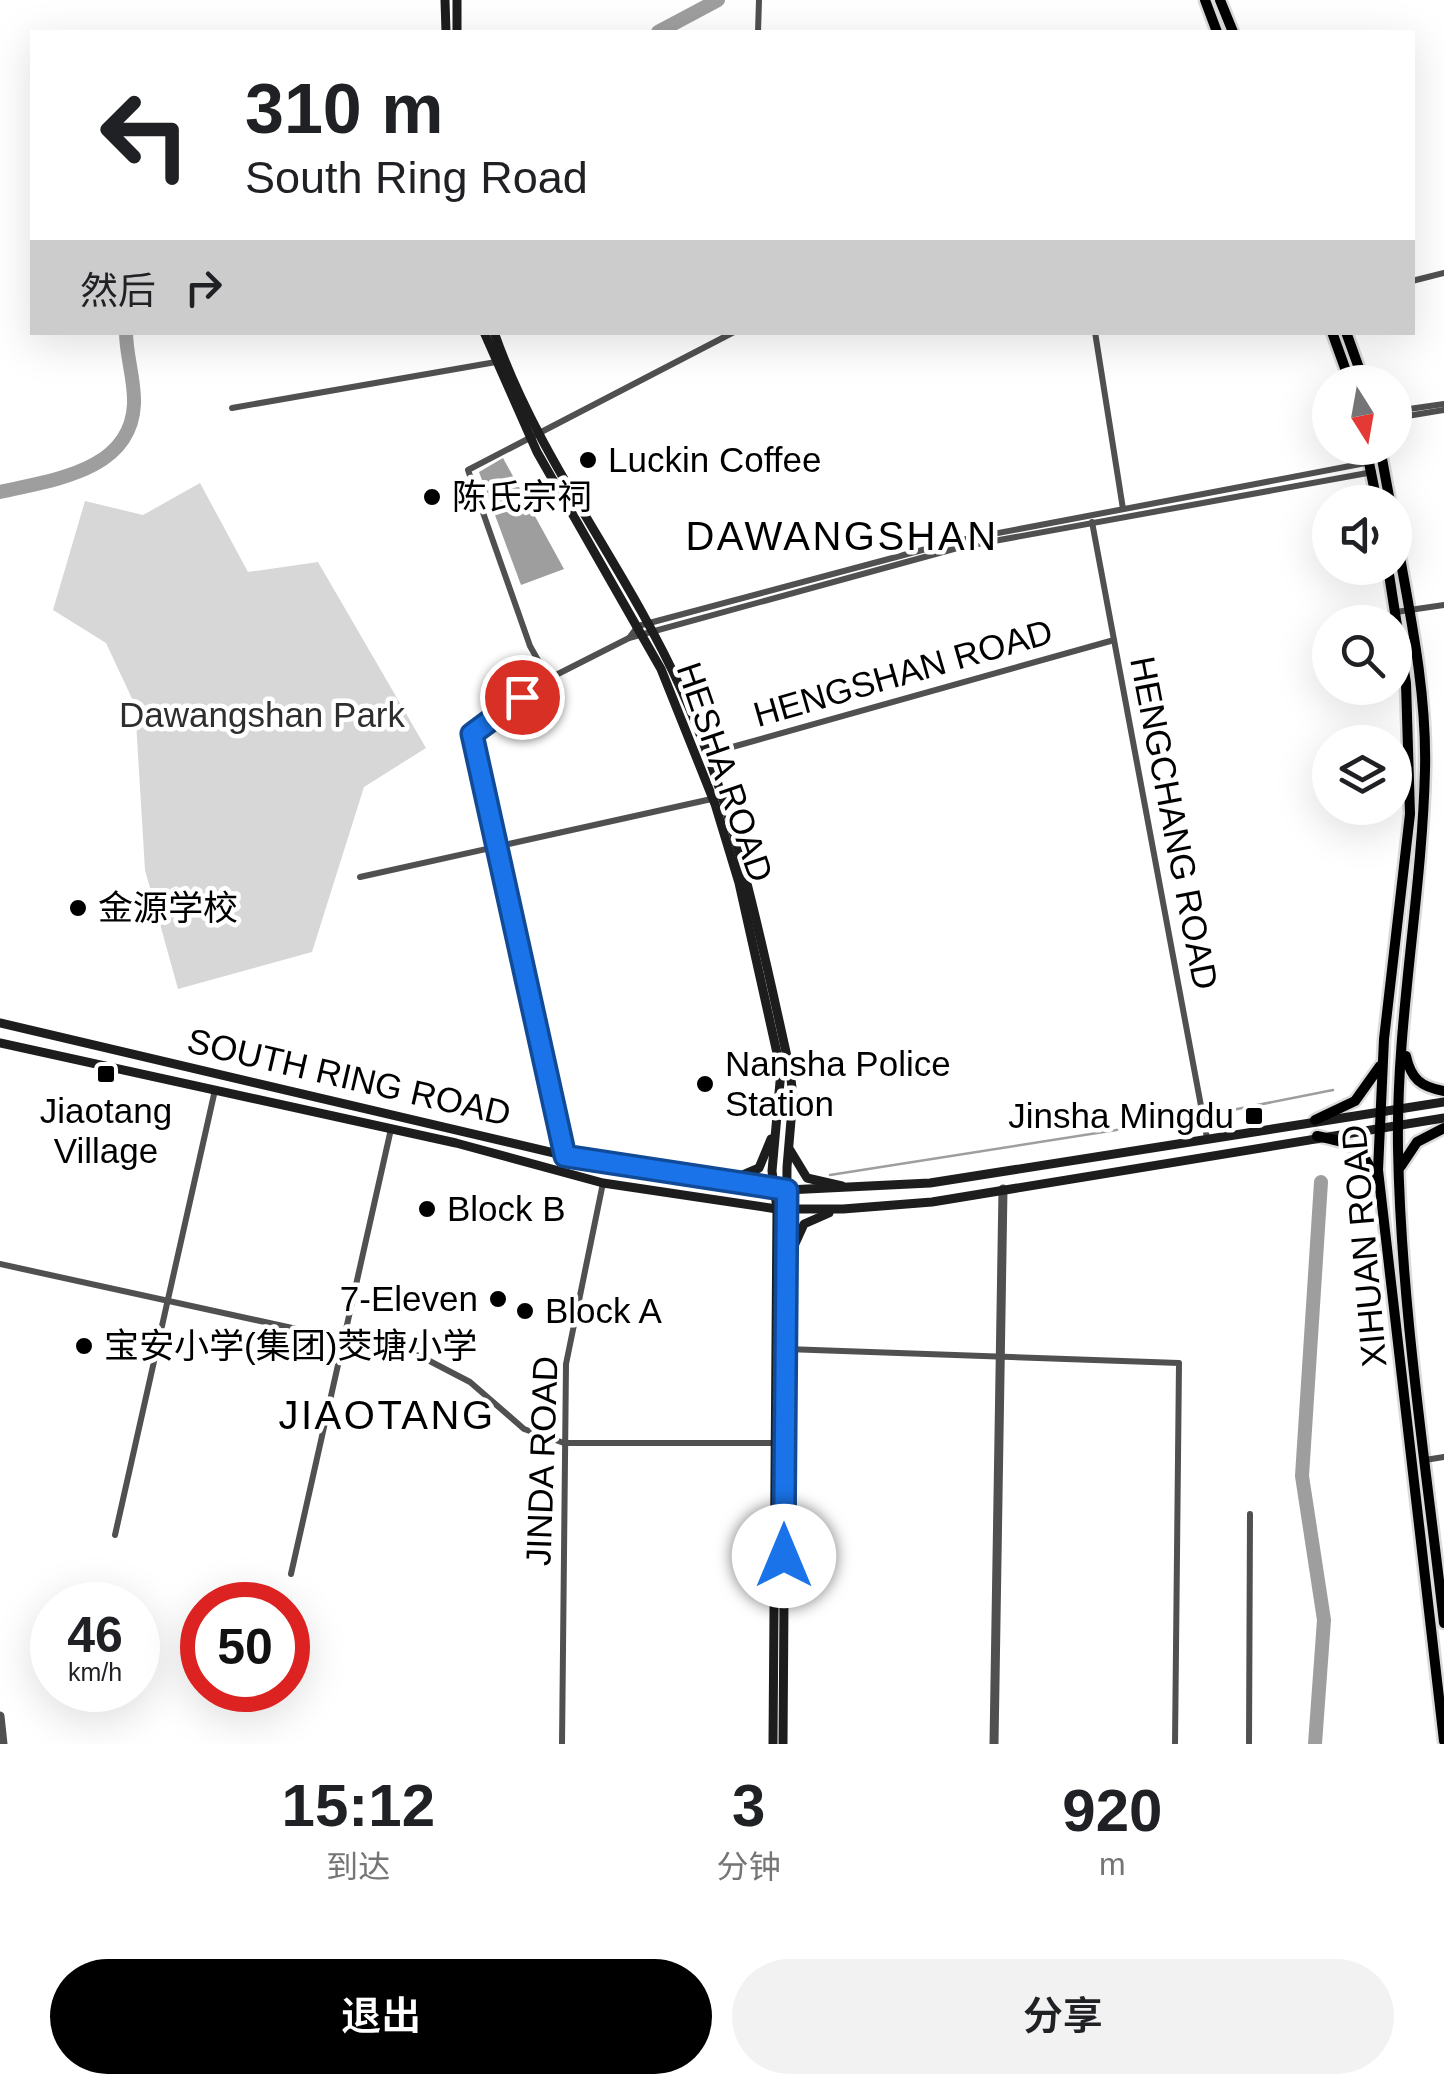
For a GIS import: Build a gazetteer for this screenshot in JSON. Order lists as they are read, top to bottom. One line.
{"streets":{"main road":["HESHA ROAD","SOUTH RING ROAD","XIHUAN ROAD"],"street":["HENGSHAN ROAD","HENGCHANG ROAD","JINDA ROAD"]},"crossings":[["HENGSHAN ROAD","HESHA ROAD"],["HENGSHAN ROAD","HENGCHANG ROAD"],["HESHA ROAD","SOUTH RING ROAD"],["HENGCHANG ROAD","SOUTH RING ROAD"],["SOUTH RING ROAD","XIHUAN ROAD"],["SOUTH RING ROAD","JINDA ROAD"]],"districts":["DAWANGSHAN","JIAOTANG"],"parks":["Dawangshan Park"],"places":{"other":["Luckin Coffee","陈氏宗祠","金源学校","Nansha Police Station","Block B","7-Eleven","Block A","宝安小学(集团)茭塘小学"],"transit":["Jiaotang Village","Jinsha Mingdu"]},"north":"bottom","page":{"turn":["310 m","South Ring Road"],"then":"然后","speed":"46 km/h","limit":"50","eta":["15:12","到达","3","分钟","920","m"],"buttons":["退出","分享"]}}
